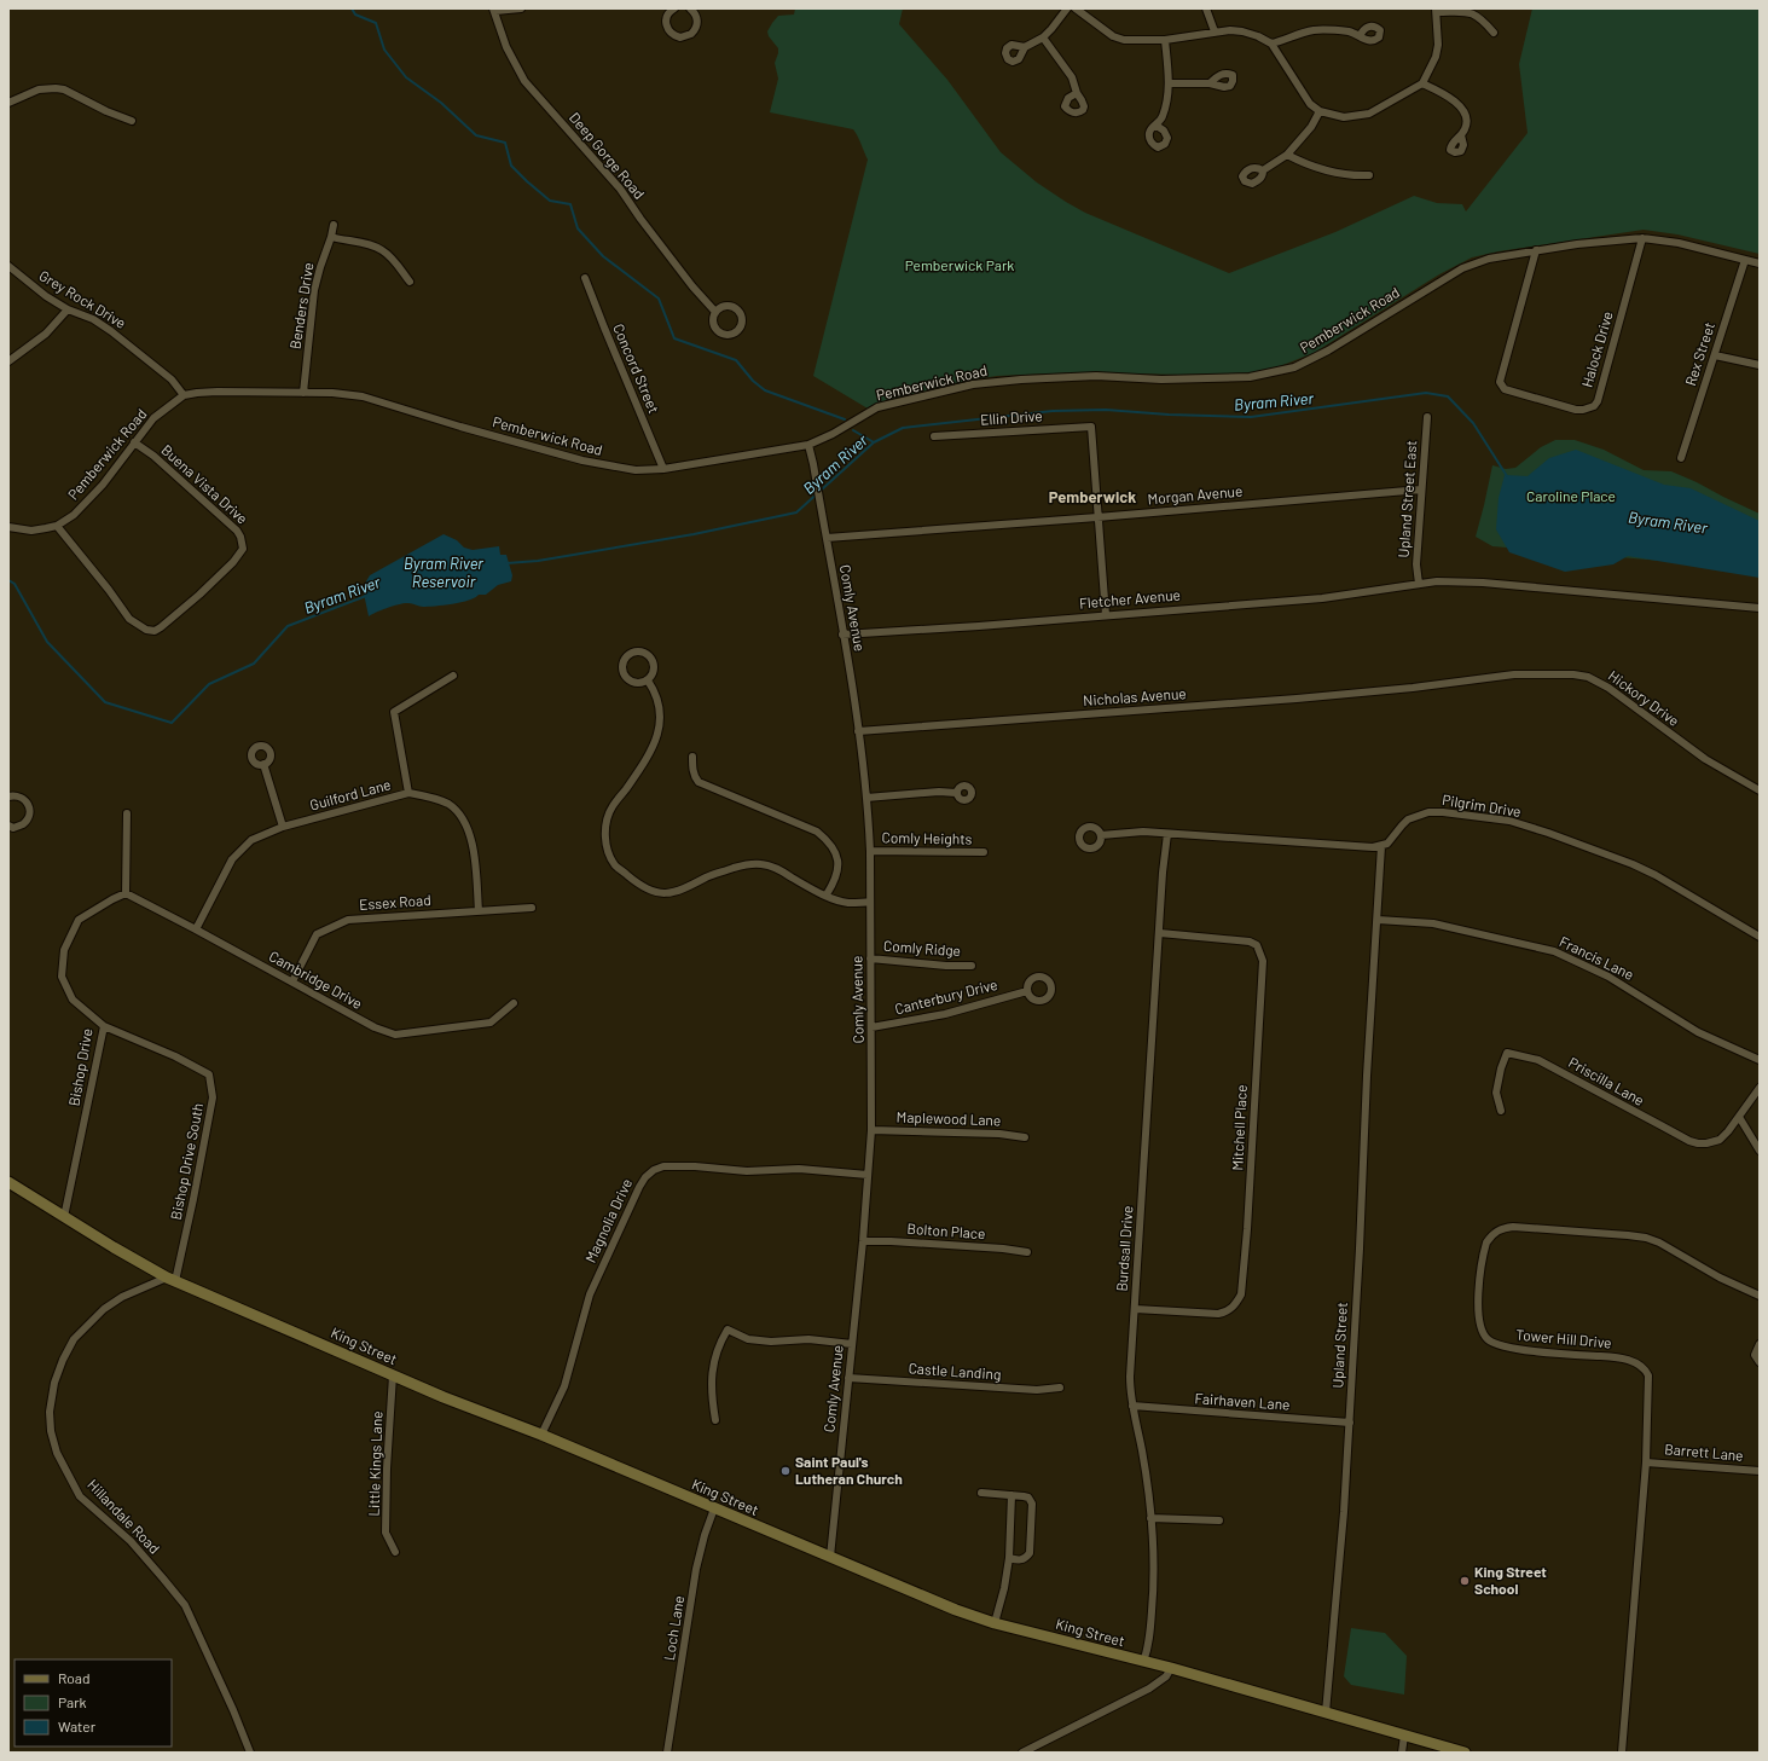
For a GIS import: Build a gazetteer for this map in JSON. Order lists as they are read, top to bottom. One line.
{"streets":{"main road":["King Street"],"street":["Deep Gorge Road","Grey Rock Drive","Benders Drive","Pemberwick Road","Halock Drive","Rex Street","Concord Street","Ellin Drive","Buena Vista Drive","Morgan Avenue","Upland Street East","Fletcher Avenue","Comly Avenue","Nicholas Avenue","Hickory Drive","Guilford Lane","Pilgrim Drive","Comly Heights","Essex Road","Comly Ridge","Francis Lane","Cambridge Drive","Canterbury Drive","Bishop Drive","Priscilla Lane","Maplewood Lane","Mitchell Place","Bishop Drive South","Magnolia Drive","Bolton Place","Burdsall Drive","Tower Hill Drive","Upland Street","Castle Landing","Fairhaven Lane","Barrett Lane","Little Kings Lane","Hillandale Road","Loch Lane"]},"crossings":[["Grey Rock Drive","Pemberwick Road"],["Benders Drive","Pemberwick Road"],["Pemberwick Road","Halock Drive"],["Pemberwick Road","Rex Street"],["Pemberwick Road","Concord Street"],["Pemberwick Road","Buena Vista Drive"],["Pemberwick Road","Comly Avenue"],["Ellin Drive","Morgan Avenue"],["Morgan Avenue","Upland Street East"],["Morgan Avenue","Comly Avenue"],["Upland Street East","Fletcher Avenue"],["Fletcher Avenue","Comly Avenue"],["Comly Avenue","Nicholas Avenue"],["Comly Avenue","Comly Heights"],["Comly Avenue","Comly Ridge"],["Comly Avenue","Canterbury Drive"],["Comly Avenue","Maplewood Lane"],["Comly Avenue","Magnolia Drive"],["Comly Avenue","Bolton Place"],["Comly Avenue","King Street"],["Comly Avenue","Castle Landing"],["Nicholas Avenue","Hickory Drive"],["Guilford Lane","Essex Road"],["Guilford Lane","Cambridge Drive"],["Pilgrim Drive","Upland Street"],["Essex Road","Cambridge Drive"],["Francis Lane","Upland Street"],["Cambridge Drive","Bishop Drive"],["Bishop Drive","Bishop Drive South"],["Bishop Drive","King Street"],["Mitchell Place","Burdsall Drive"],["Bishop Drive South","King Street"],["Bishop Drive South","Hillandale Road"],["Magnolia Drive","King Street"],["Burdsall Drive","King Street"],["Burdsall Drive","Fairhaven Lane"],["Tower Hill Drive","Barrett Lane"],["Upland Street","King Street"],["Upland Street","Fairhaven Lane"],["King Street","Little Kings Lane"],["King Street","Hillandale Road"],["King Street","Loch Lane"]],"districts":["Pemberwick"],"water":["Byram River","Byram River Reservoir"],"parks":["Pemberwick Park","Caroline Place"],"places":["Saint Paul's Lutheran Church","King Street School"],"legend":["Road","Park","Water"]}
